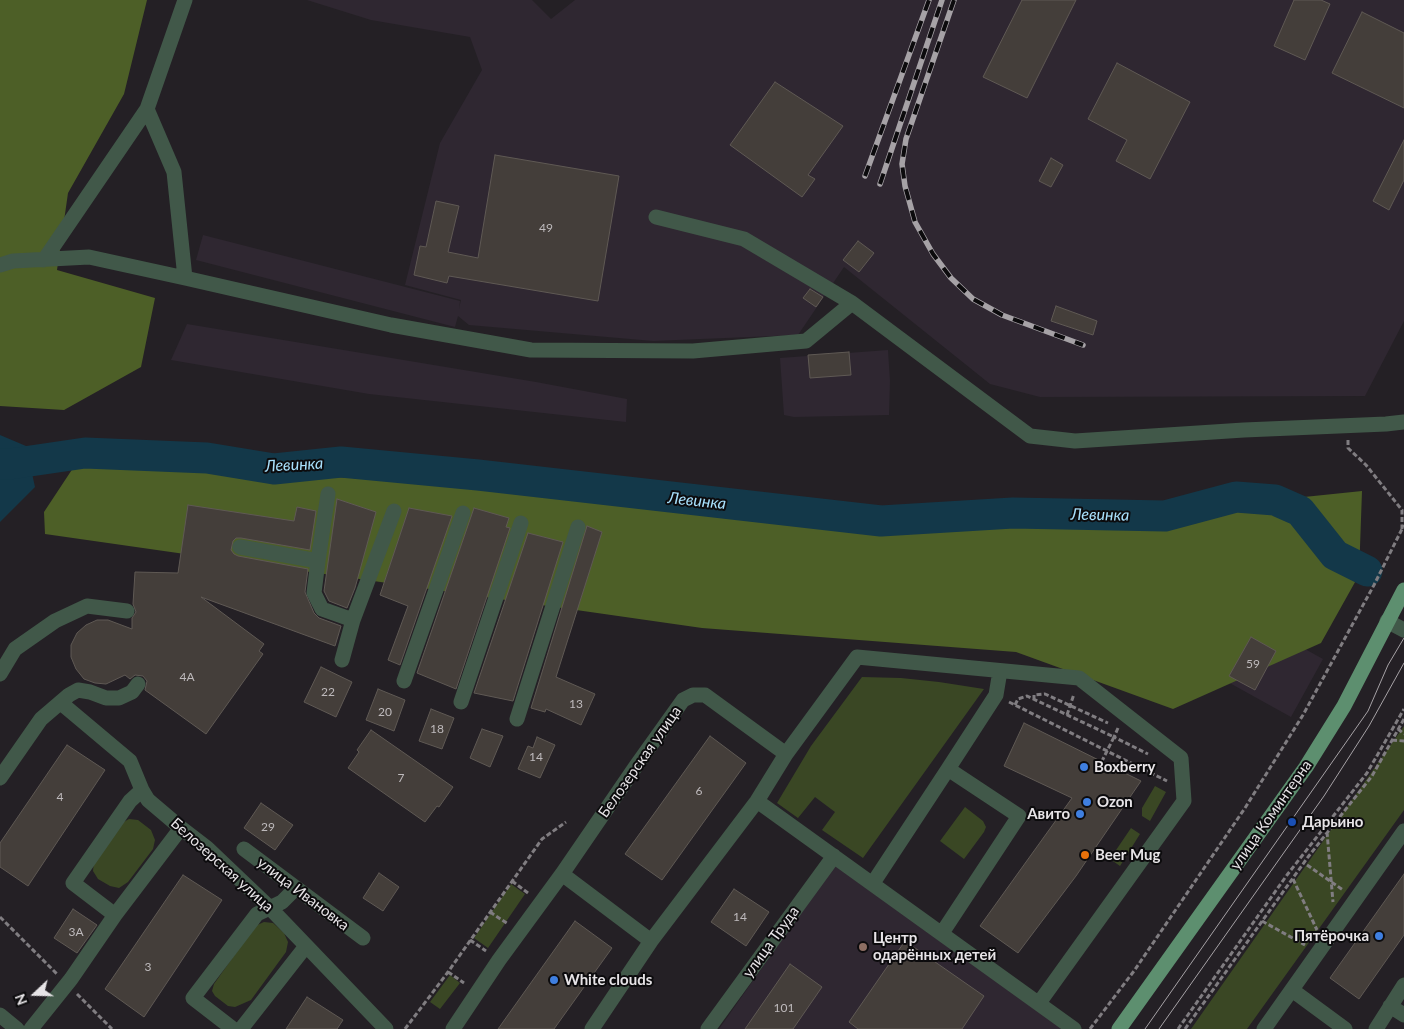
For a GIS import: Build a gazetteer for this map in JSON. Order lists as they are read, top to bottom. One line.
{"streets":{"main road":["улица Коминтерна"],"street":["Белозерская улица","улица Ивановка","улица Труда"]},"water":["Левинка"],"places":["Boxberry","Ozon","Авито","Дарьино","Beer Mug","Пятёрочка","Центр одарённых детей","White clouds"],"house_numbers":["49","59","4А","22","13","20","18","14","7","6","4","29","14","3А","3","101"],"north":"left"}
